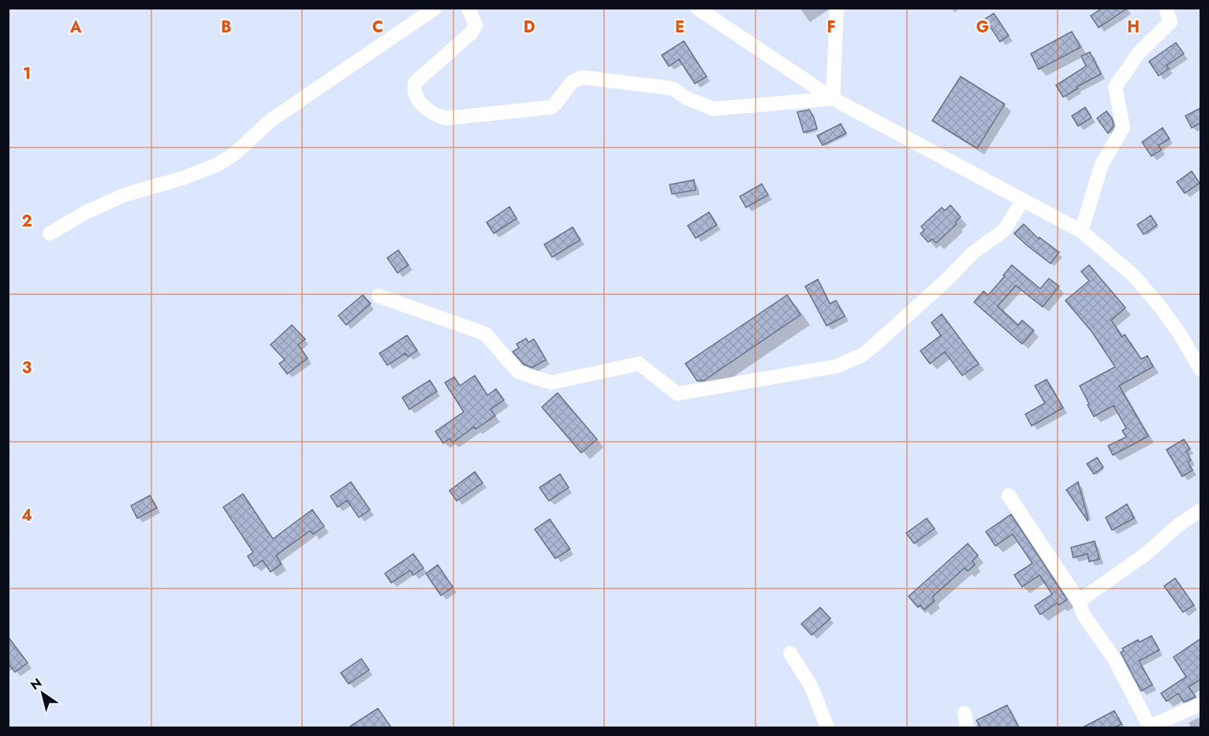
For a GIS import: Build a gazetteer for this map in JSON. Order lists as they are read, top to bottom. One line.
{"north":"top left","grid":{"columns":["A","B","C","D","E","F","G","H"],"rows":["1","2","3","4"]}}
